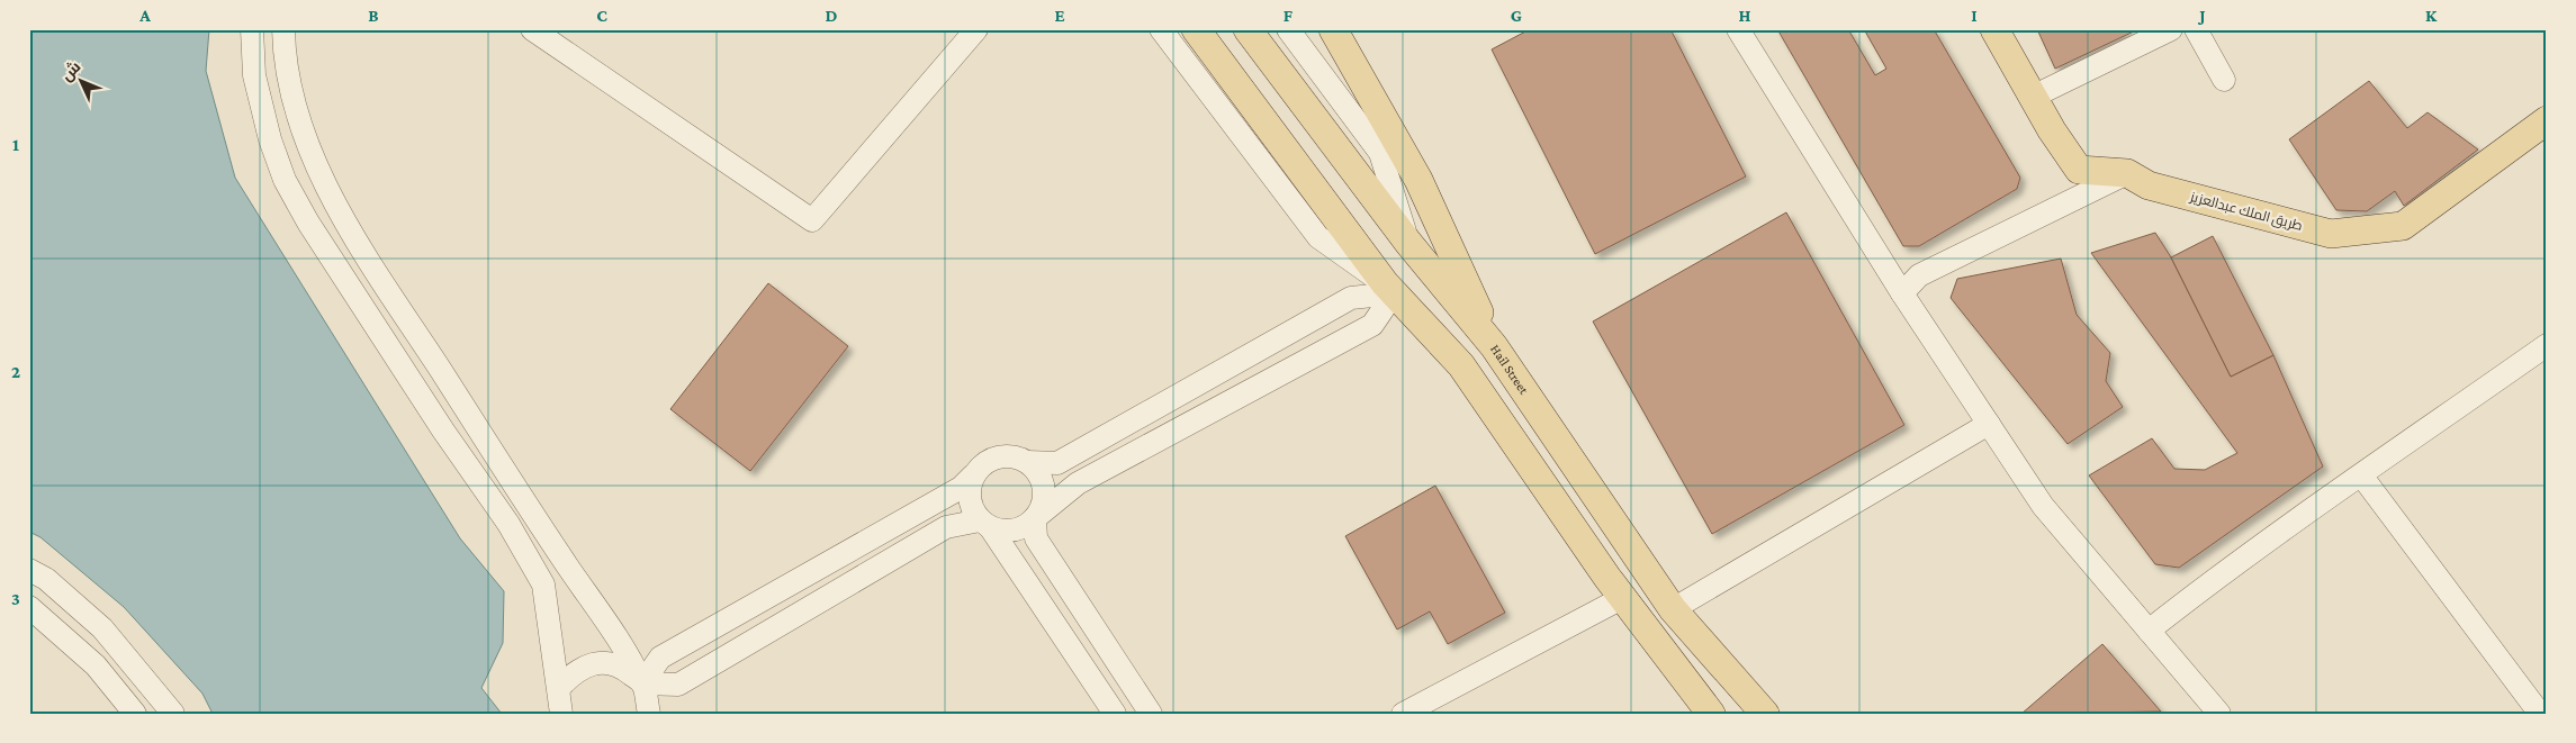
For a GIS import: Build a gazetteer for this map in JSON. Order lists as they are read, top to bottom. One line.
{"streets":{"main road":["طريق الملك عبدالعزيز","Hail Street"]},"north":"top left","grid":{"columns":["A","B","C","D","E","F","G","H","I","J","K"],"rows":["1","2","3"]}}
